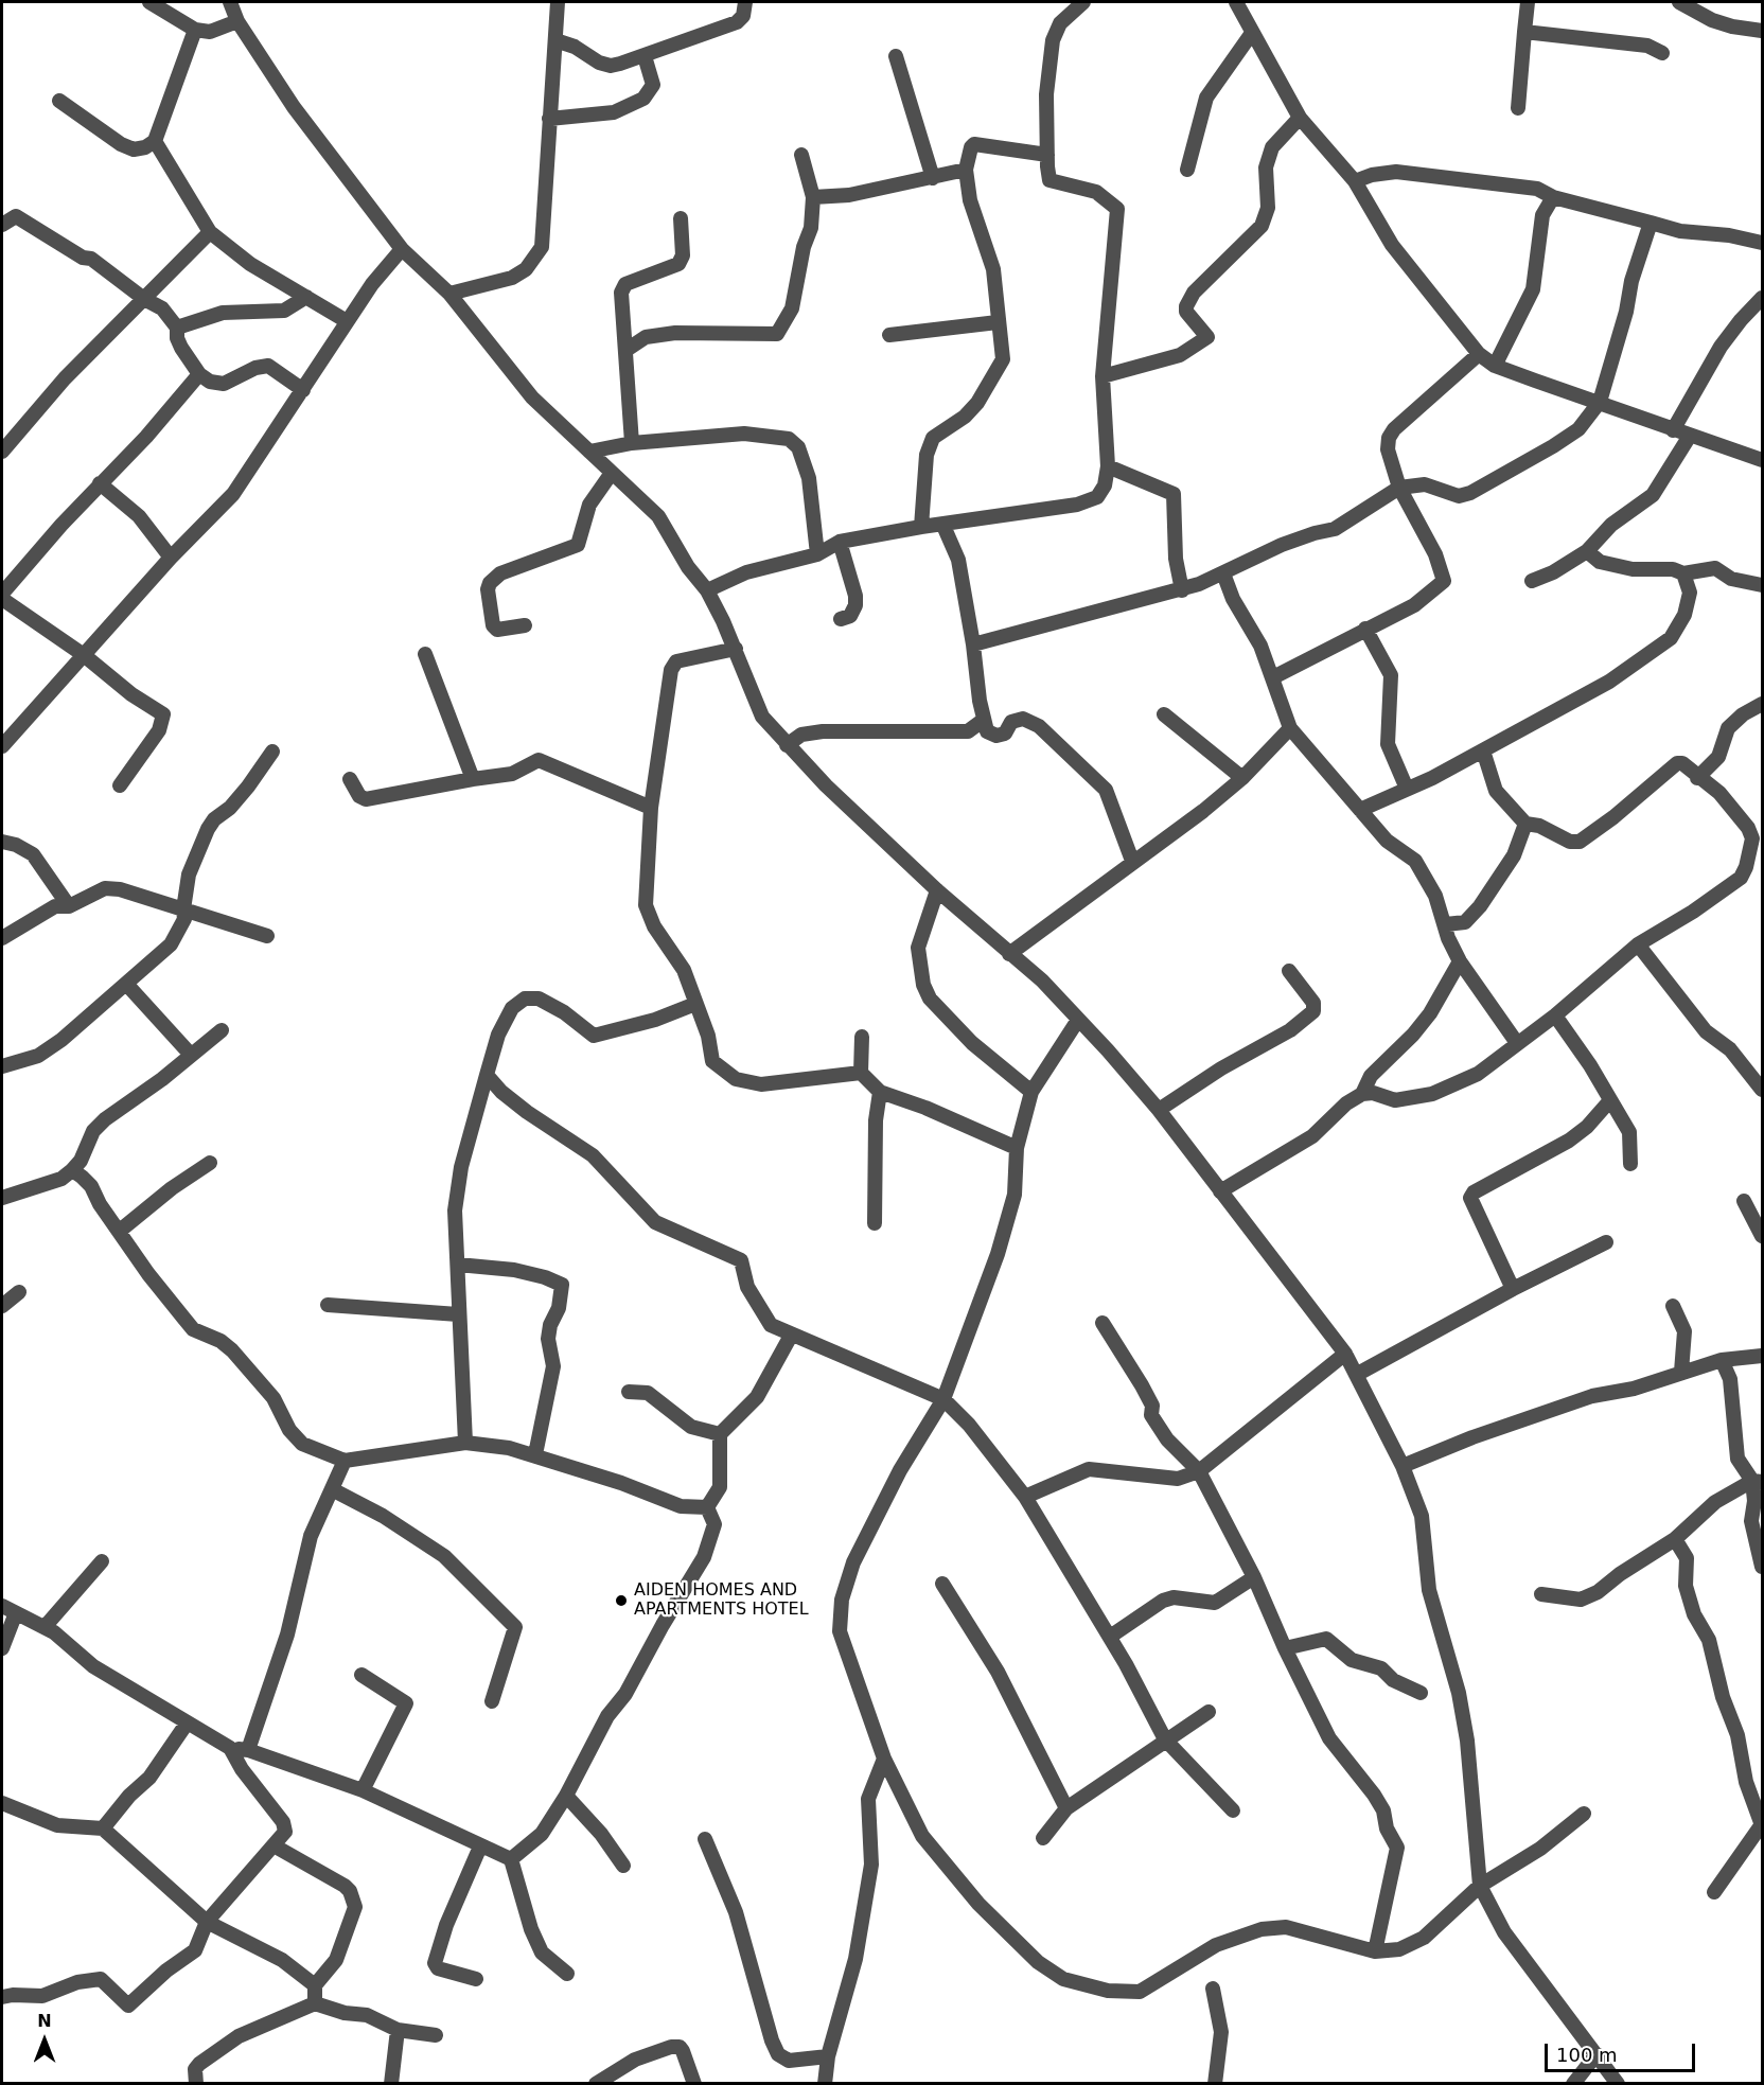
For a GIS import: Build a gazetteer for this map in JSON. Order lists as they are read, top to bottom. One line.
{"places":["AIDEN HOMES AND APARTMENTS HOTEL"],"scale_bar":"100 m","north":"top"}
